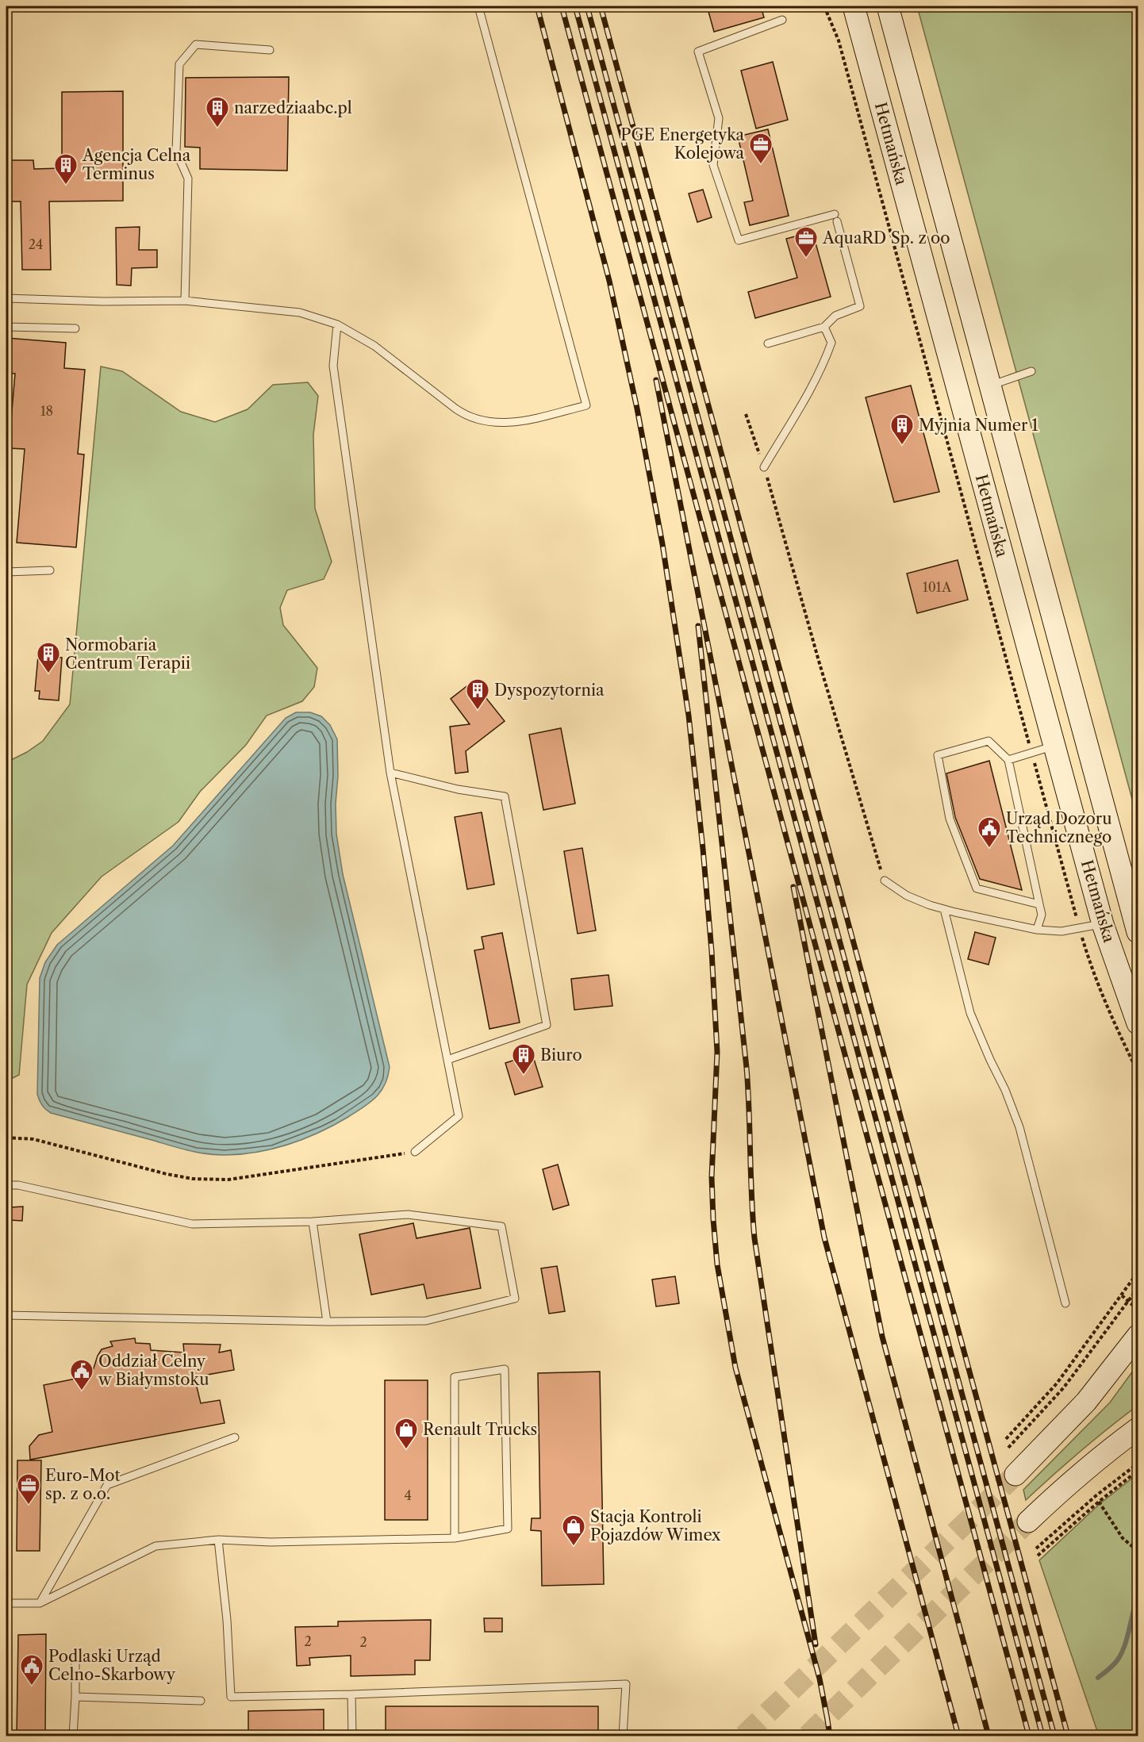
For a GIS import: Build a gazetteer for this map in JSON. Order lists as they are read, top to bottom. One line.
{"streets":{"main road":["Hetmańska"]},"places":{"building":["narzedziaabc.pl","Agencja Celna Terminus","Myjnia Numer 1","Normobaria Centrum Terapii","Dyspozytornia","Biuro"],"office":["PGE Energetyka Kolejowa","AquaRD Sp. z oo","Euro-Mot sp. z o.o."],"public building":["Urząd Dozoru Technicznego","Oddział Celny w Białymstoku","Podlaski Urząd Celno-Skarbowy"],"shop":["Renault Trucks","Stacja Kontroli Pojazdów Wimex"]},"house_numbers":["24","18","101A","4","2","2"]}
